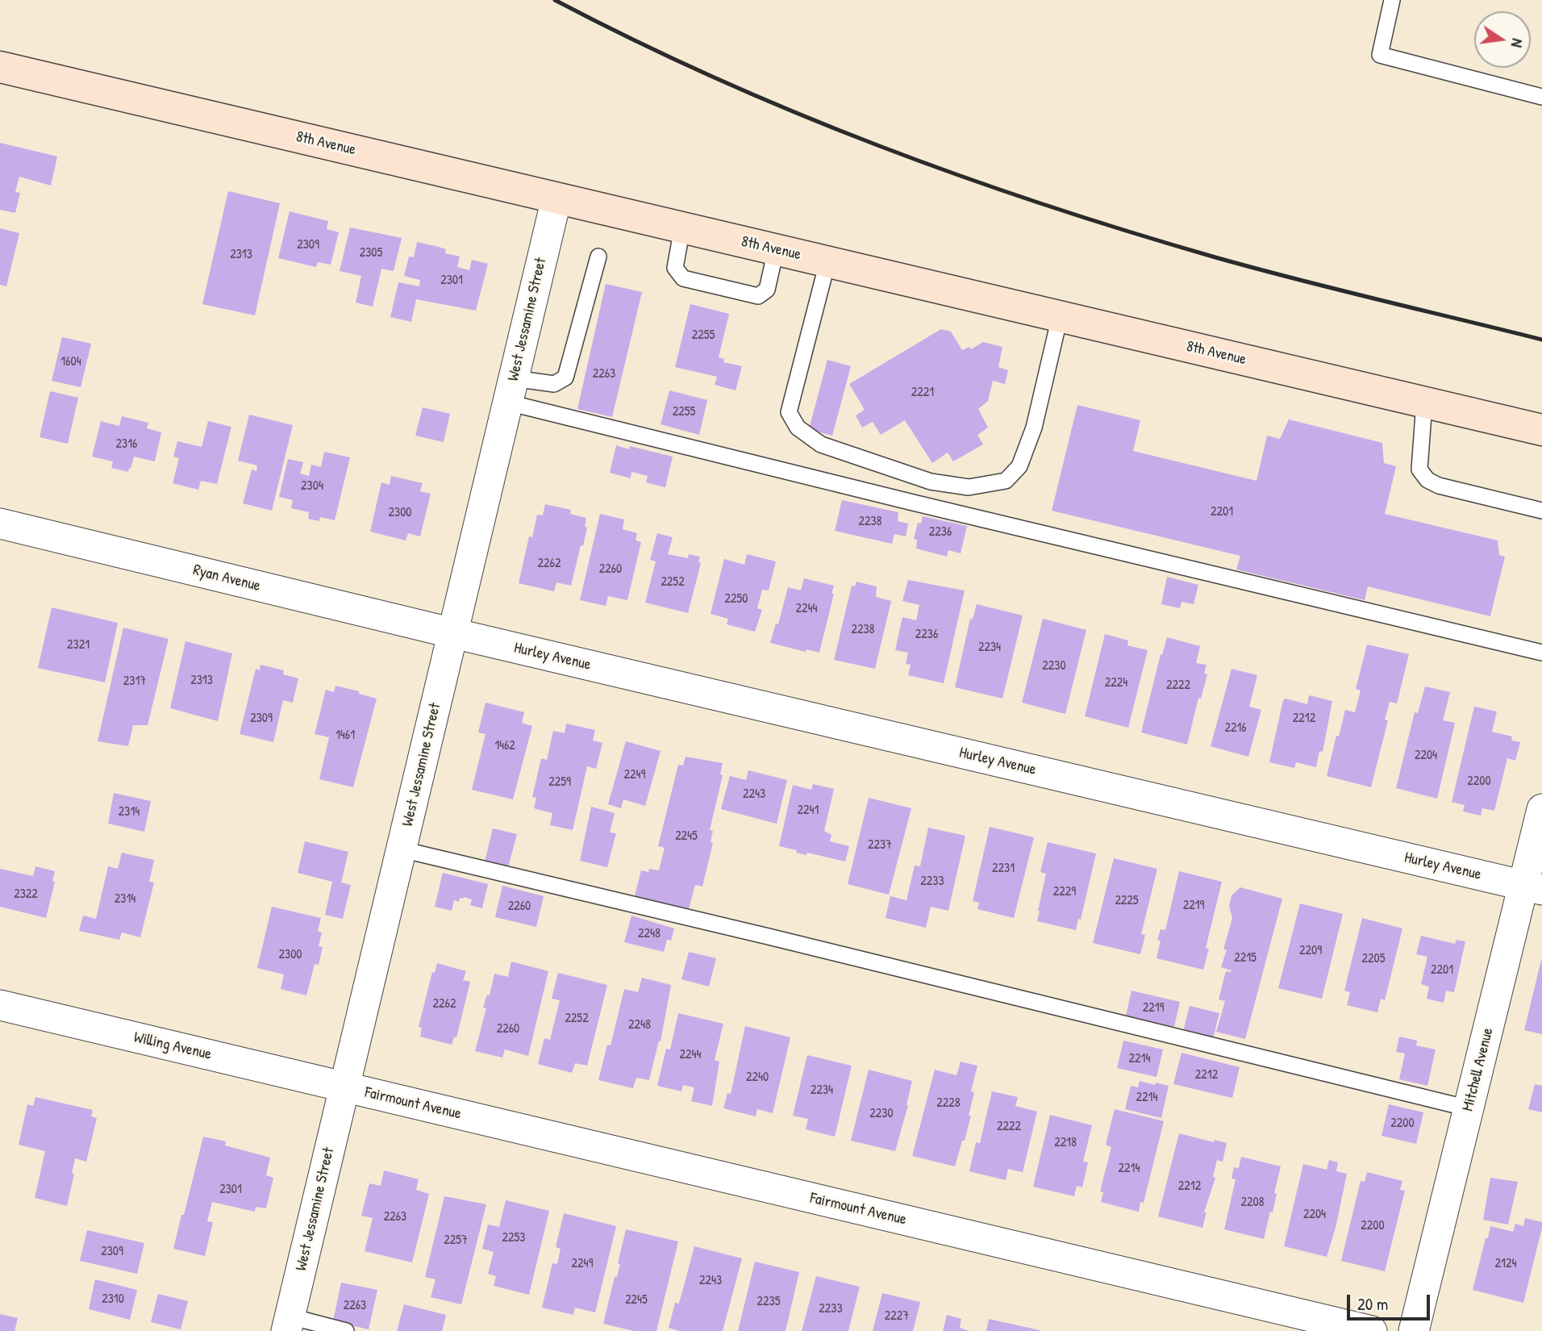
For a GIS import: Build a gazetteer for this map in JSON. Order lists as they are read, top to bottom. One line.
{"streets":{"main road":["8th Avenue"],"street":["West Jessamine Street","Ryan Avenue","Hurley Avenue","Willing Avenue","Mitchell Avenue","Fairmount Avenue"]},"crossings":[["8th Avenue","West Jessamine Street"],["West Jessamine Street","Ryan Avenue"],["West Jessamine Street","Hurley Avenue"],["West Jessamine Street","Willing Avenue"],["West Jessamine Street","Fairmount Avenue"],["Ryan Avenue","Hurley Avenue"],["Hurley Avenue","Mitchell Avenue"],["Willing Avenue","Fairmount Avenue"]],"house_numbers":["2309","2305","2313","2301","2255","1604","2263","2221","2255","2316","2304","2201","2300","2238","2236","2262","2260","2252","2250","2244","2238","2236","2321","2234","2230","2313","2317","2224","2222","2309","2212","2216","1461","1462","2204","2249","2200","2259","2243","2241","2314","2245","2237","2231","2233","2229","2322","2314","2225","2219","2260","2248","2209","2300","2215","2205","2201","2262","2219","2252","2248","2260","2244","2214","2212","2240","2234","2214","2228","2230","2200","2222","2218","2214","2212","2301","2208","2204","2263","2200","2253","2257","2309","2249","2124","2243","2310","2245","2235","2263","2233","2227"],"scale_bar":"20 m","north":"right"}
